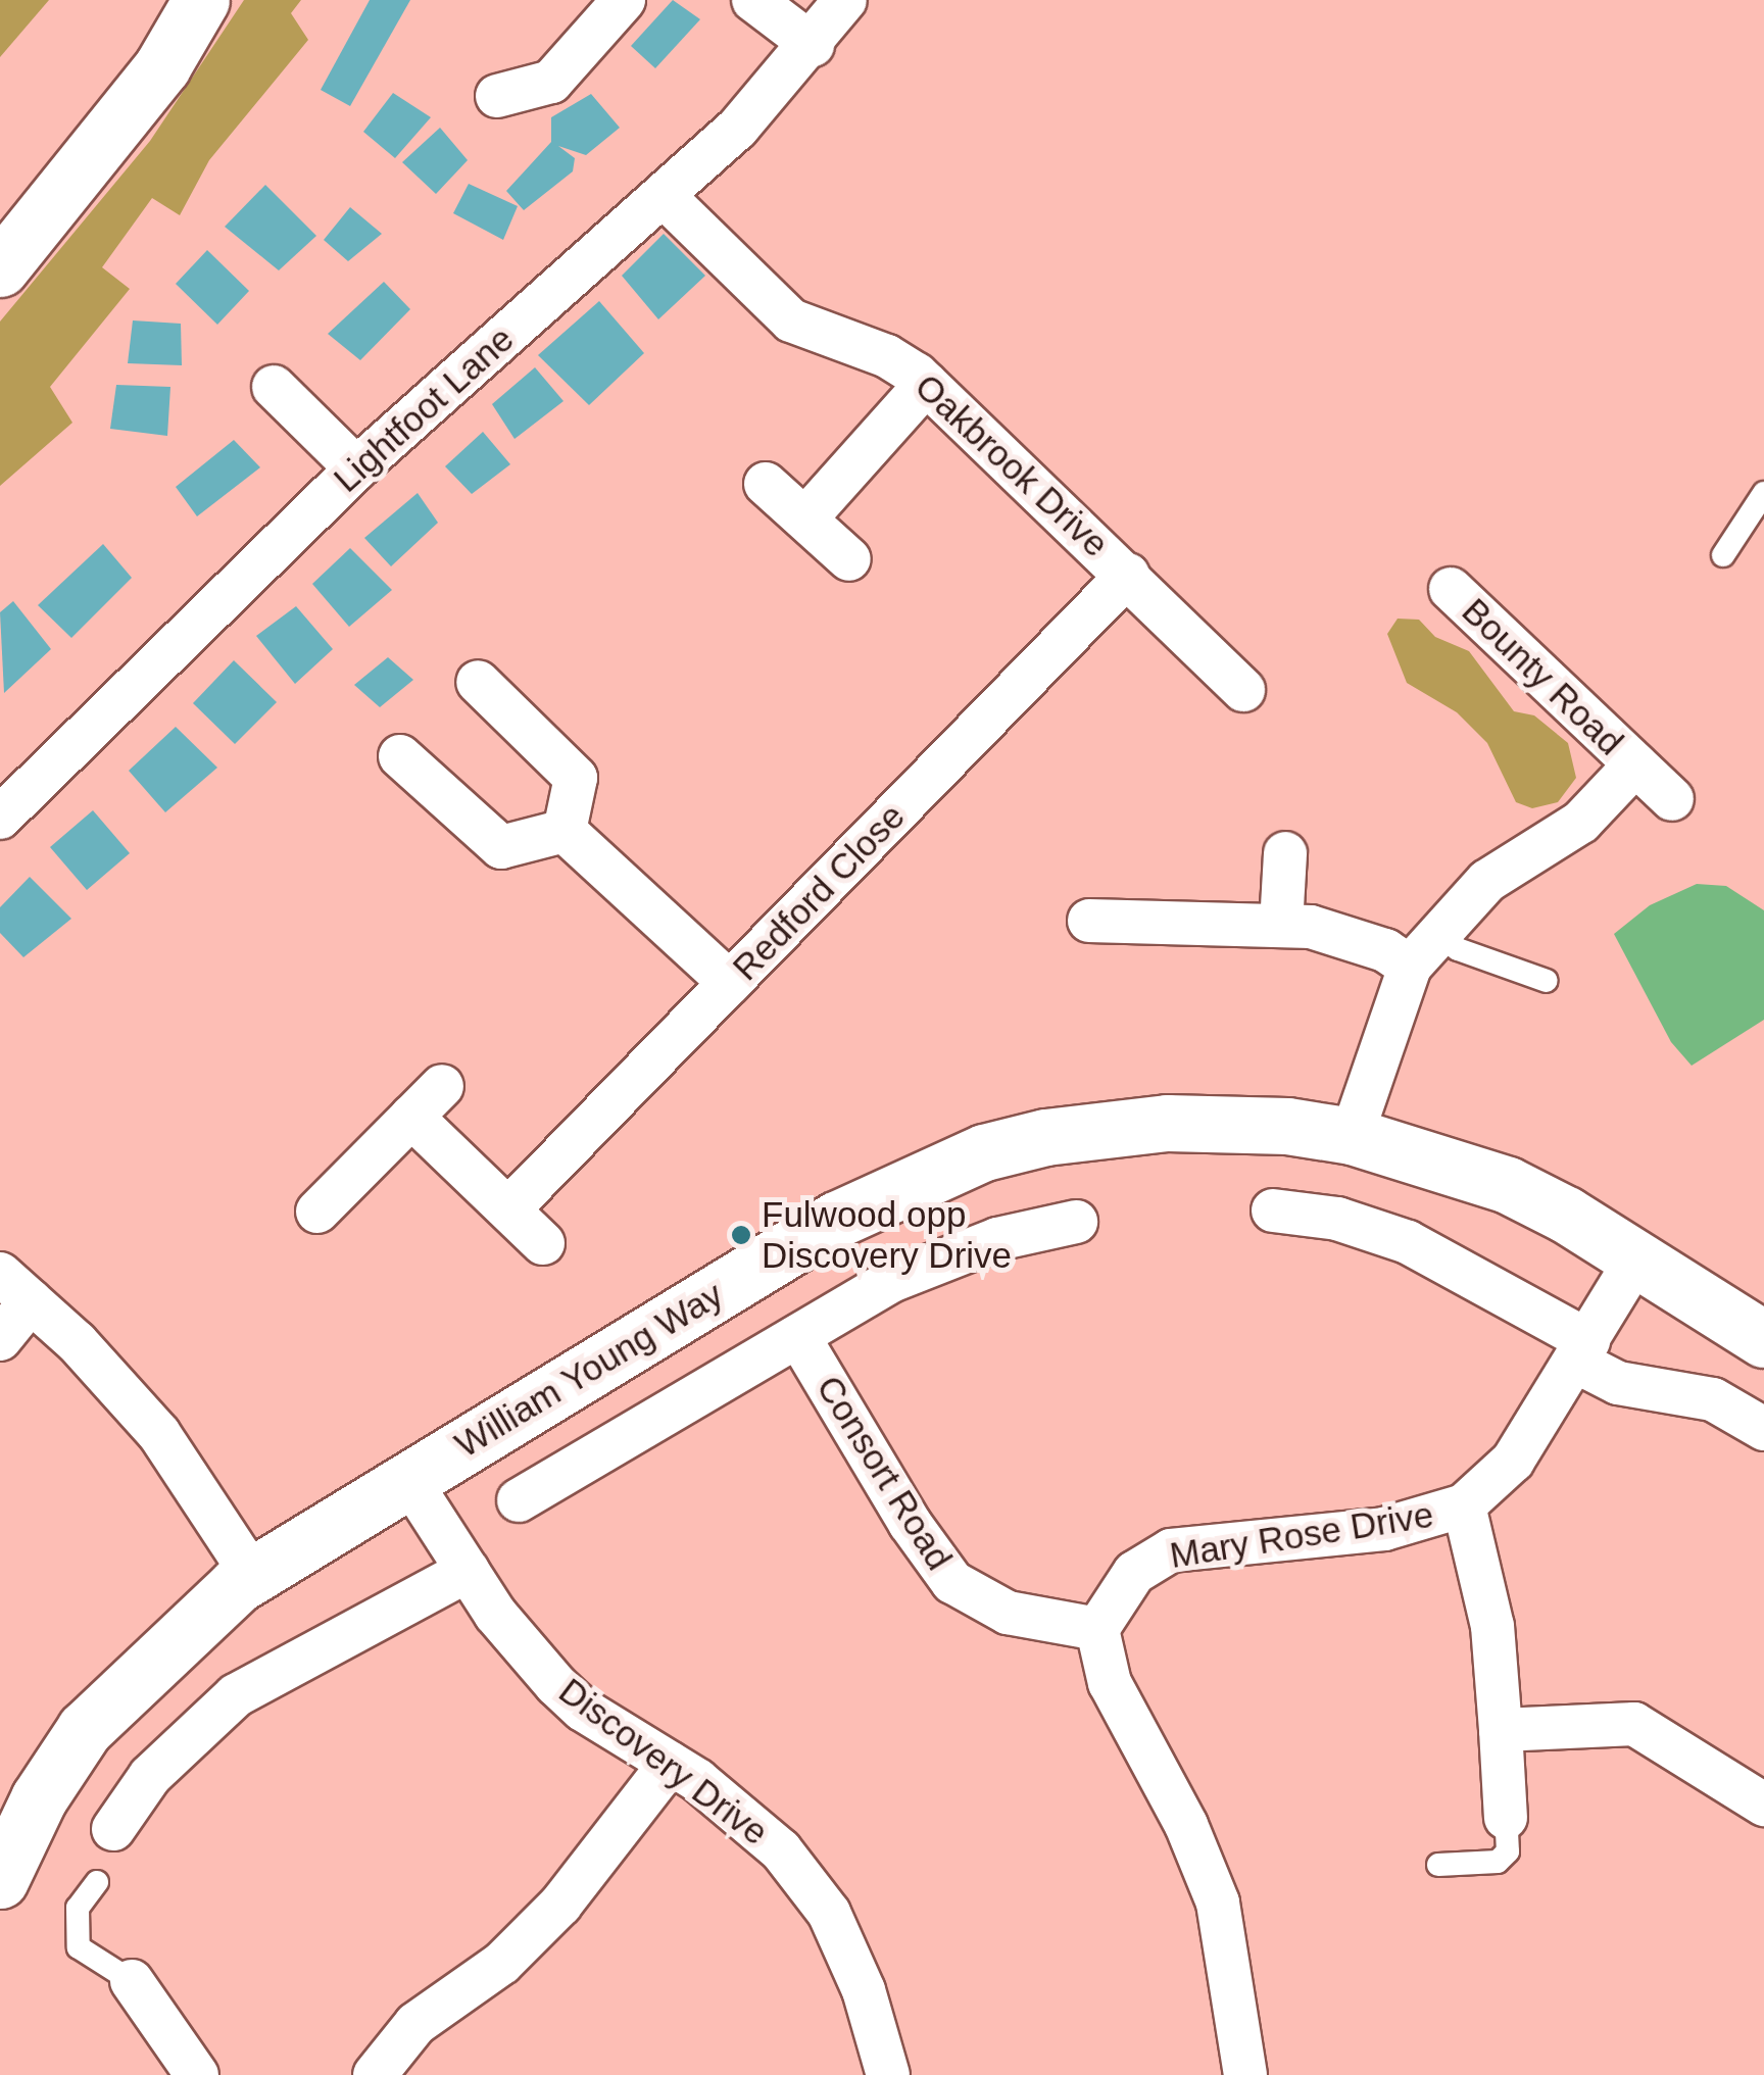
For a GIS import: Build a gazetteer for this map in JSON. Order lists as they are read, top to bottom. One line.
{"streets":{"main road":["William Young Way"],"street":["Lightfoot Lane","Oakbrook Drive","Bounty Road","Redford Close","Consort Road","Mary Rose Drive","Discovery Drive"]},"crossings":[["Lightfoot Lane","Oakbrook Drive"],["Oakbrook Drive","Redford Close"],["Bounty Road","William Young Way"],["William Young Way","Mary Rose Drive"],["William Young Way","Discovery Drive"],["Consort Road","Mary Rose Drive"]],"places":["Fulwood opp Discovery Drive"]}
